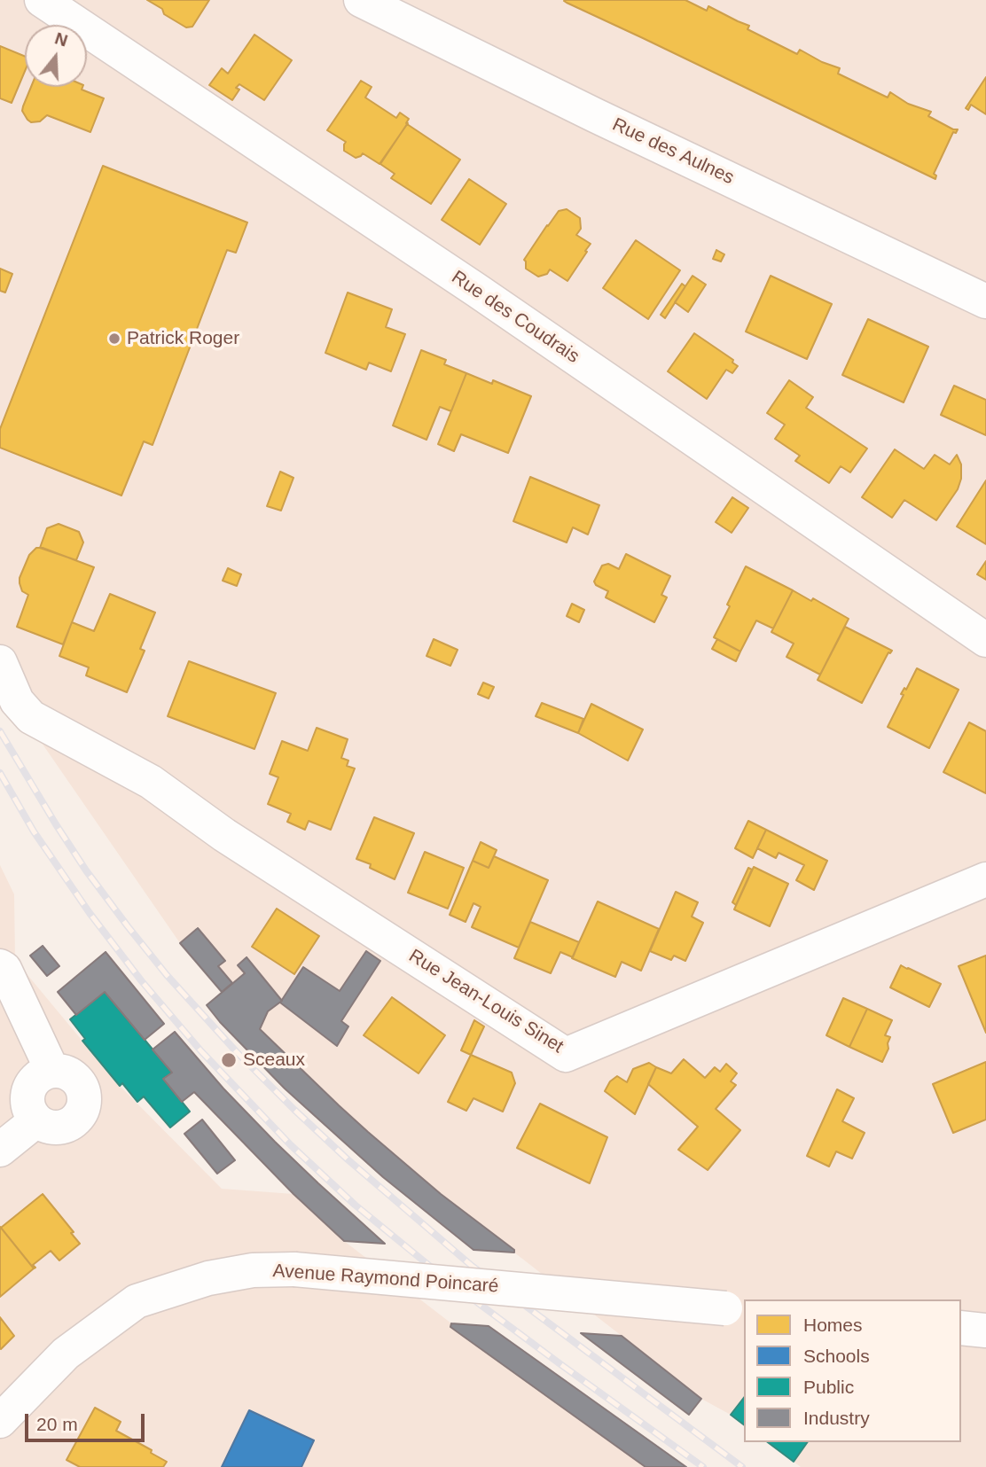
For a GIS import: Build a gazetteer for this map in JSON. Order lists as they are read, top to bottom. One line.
{"streets":{"street":["Rue des Aulnes","Rue des Coudrais","Rue Jean-Louis Sinet","Avenue Raymond Poincaré"]},"places":["Patrick Roger","Sceaux"],"legend":["Homes","Schools","Public","Industry"],"scale_bar":"20 m","north":"top"}
